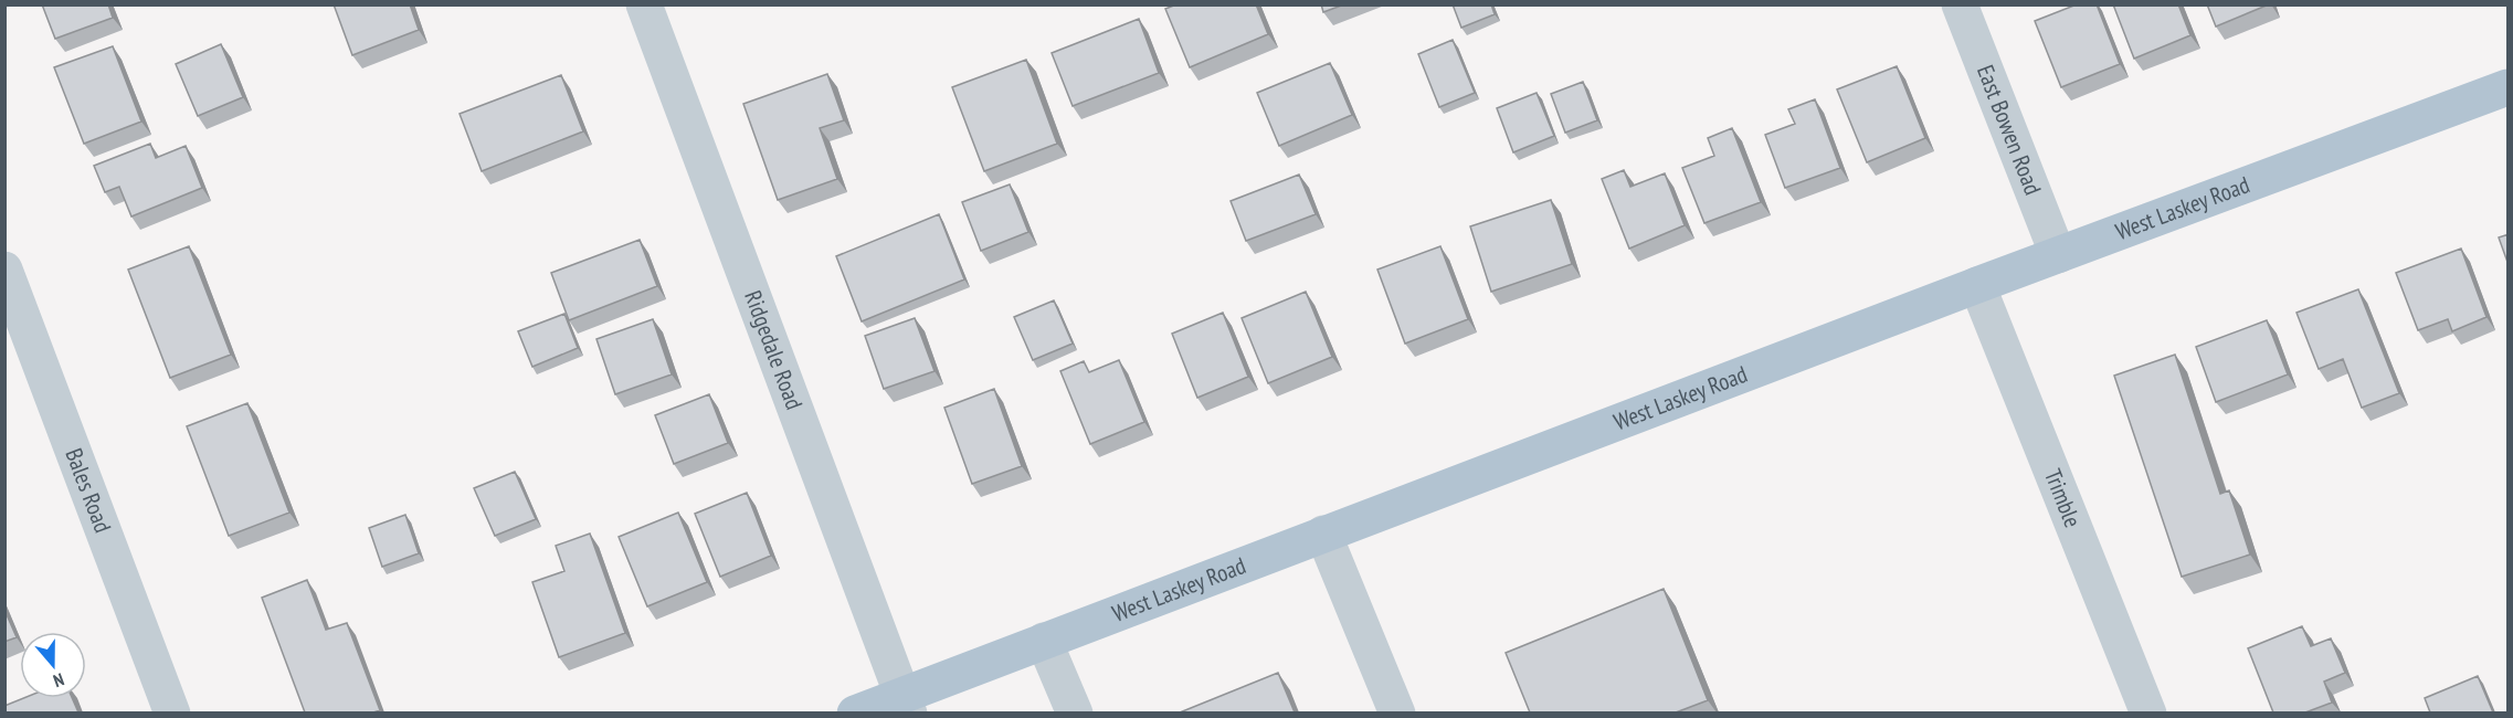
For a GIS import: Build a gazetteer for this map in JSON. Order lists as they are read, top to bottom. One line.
{"streets":{"main road":["West Laskey Road"],"street":["East Bowen Road","Ridgedale Road","Bales Road","Trimble"]},"crossings":[["East Bowen Road","West Laskey Road"],["West Laskey Road","Ridgedale Road"],["West Laskey Road","Trimble"]],"north":"bottom"}
